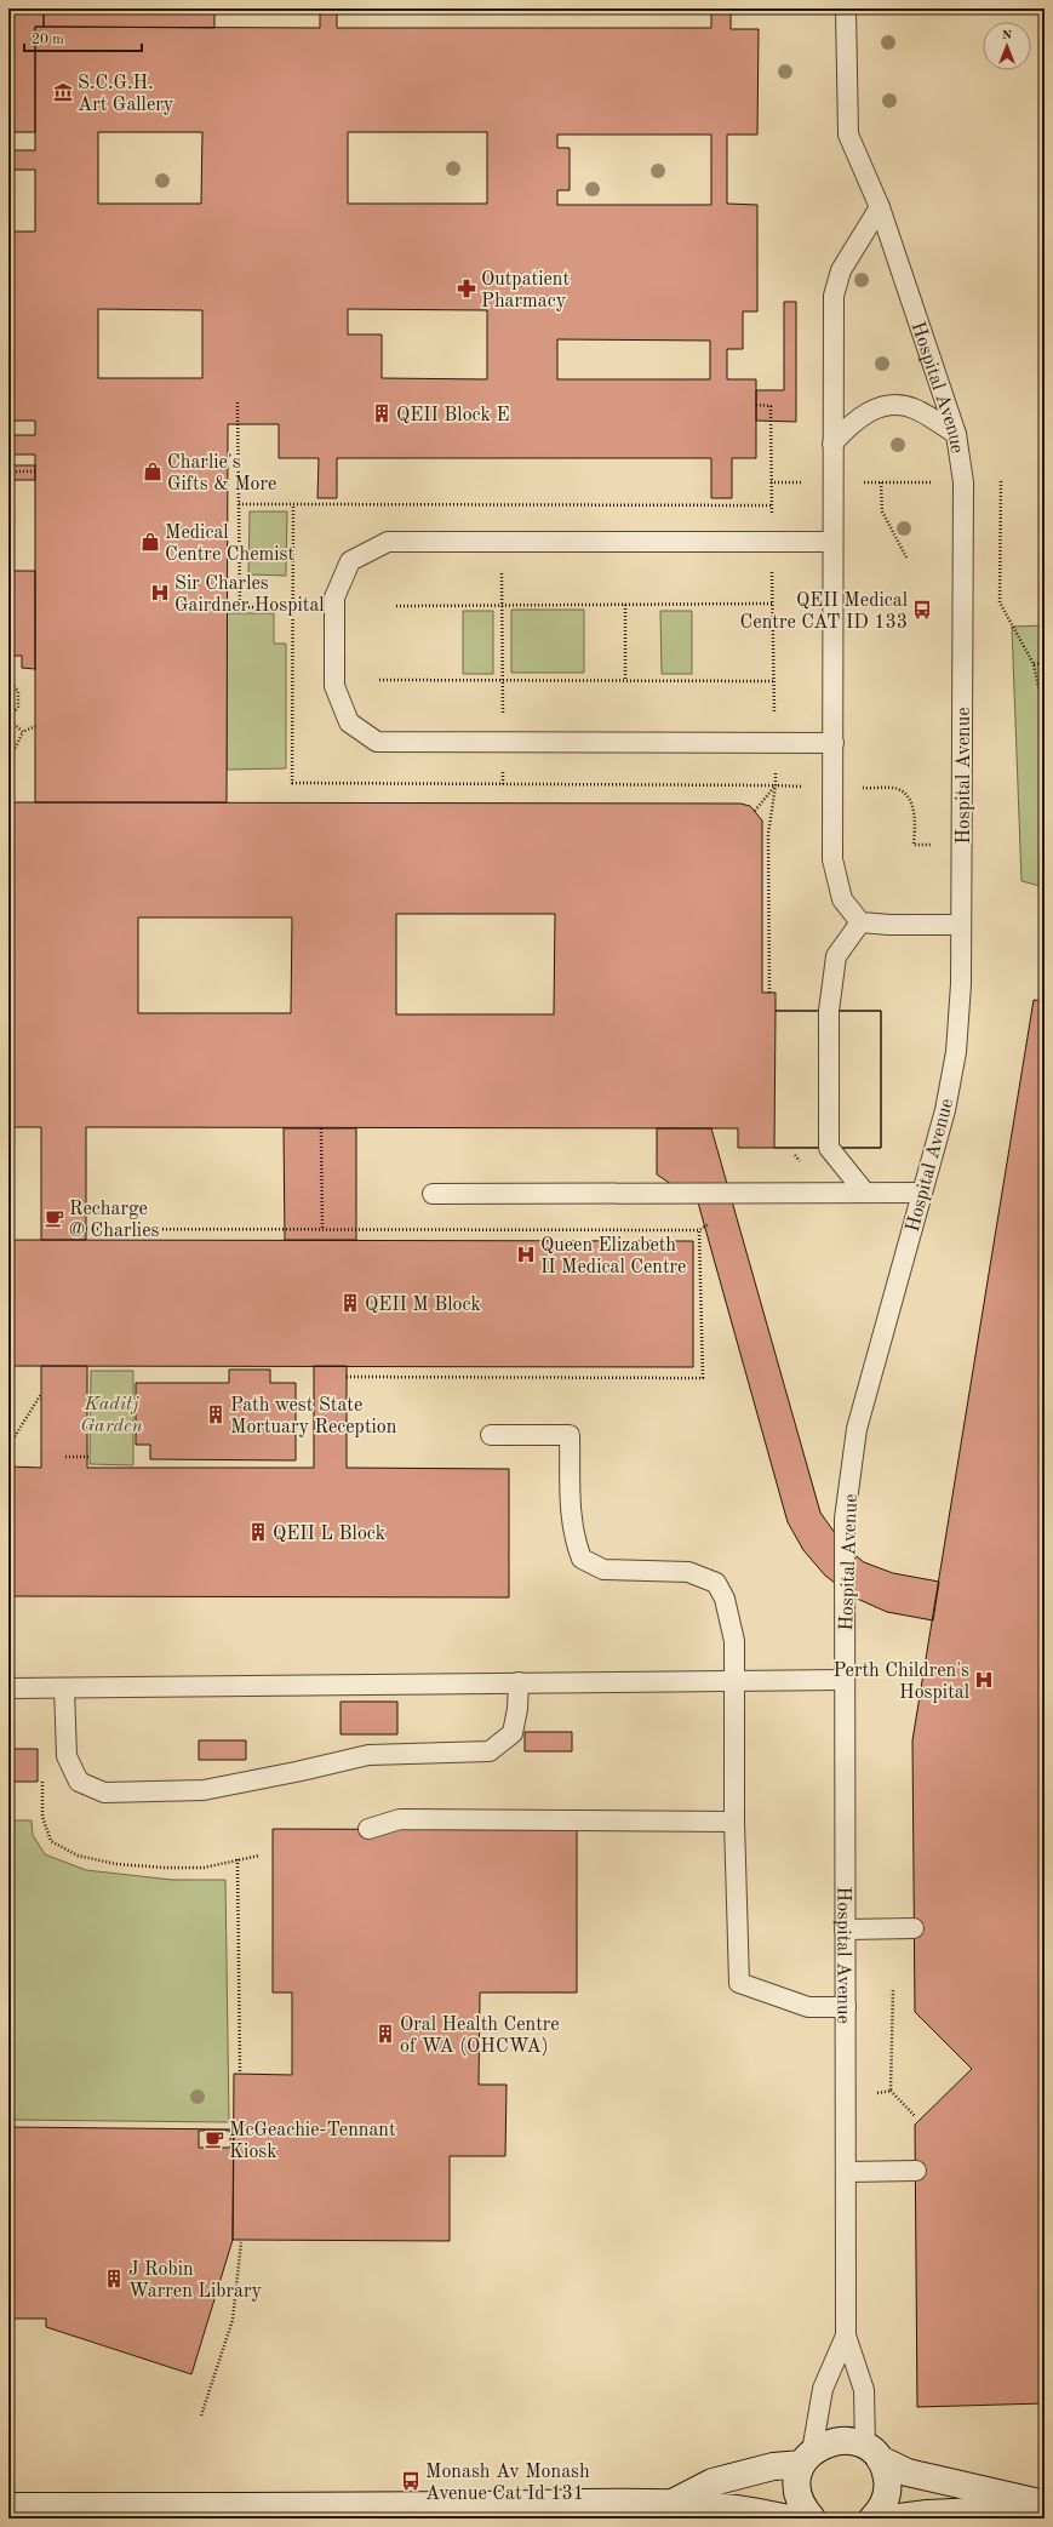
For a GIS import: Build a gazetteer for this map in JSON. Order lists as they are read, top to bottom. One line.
{"streets":{"lane":["Hospital Avenue"]},"parks":["Kaditj Garden"],"places":{"museum":["S.C.G.H. Art Gallery"],"pharmacy":["Outpatient Pharmacy"],"building":["QEII Block E","QEII M Block","Path west State Mortuary Reception","QEII L Block","Oral Health Centre of WA (OHCWA)","J Robin Warren Library"],"shop":["Charlie's Gifts & More","Medical Centre Chemist"],"hospital":["Sir Charles Gairdner Hospital","Queen Elizabeth II Medical Centre","Perth Children's Hospital"],"bus stop":["QEII Medical Centre CAT ID 133","Monash Av Monash Avenue Cat Id 131"],"cafe":["Recharge @ Charlies","McGeachie-Tennant Kiosk"]},"scale_bar":"20 m","north":"top"}
